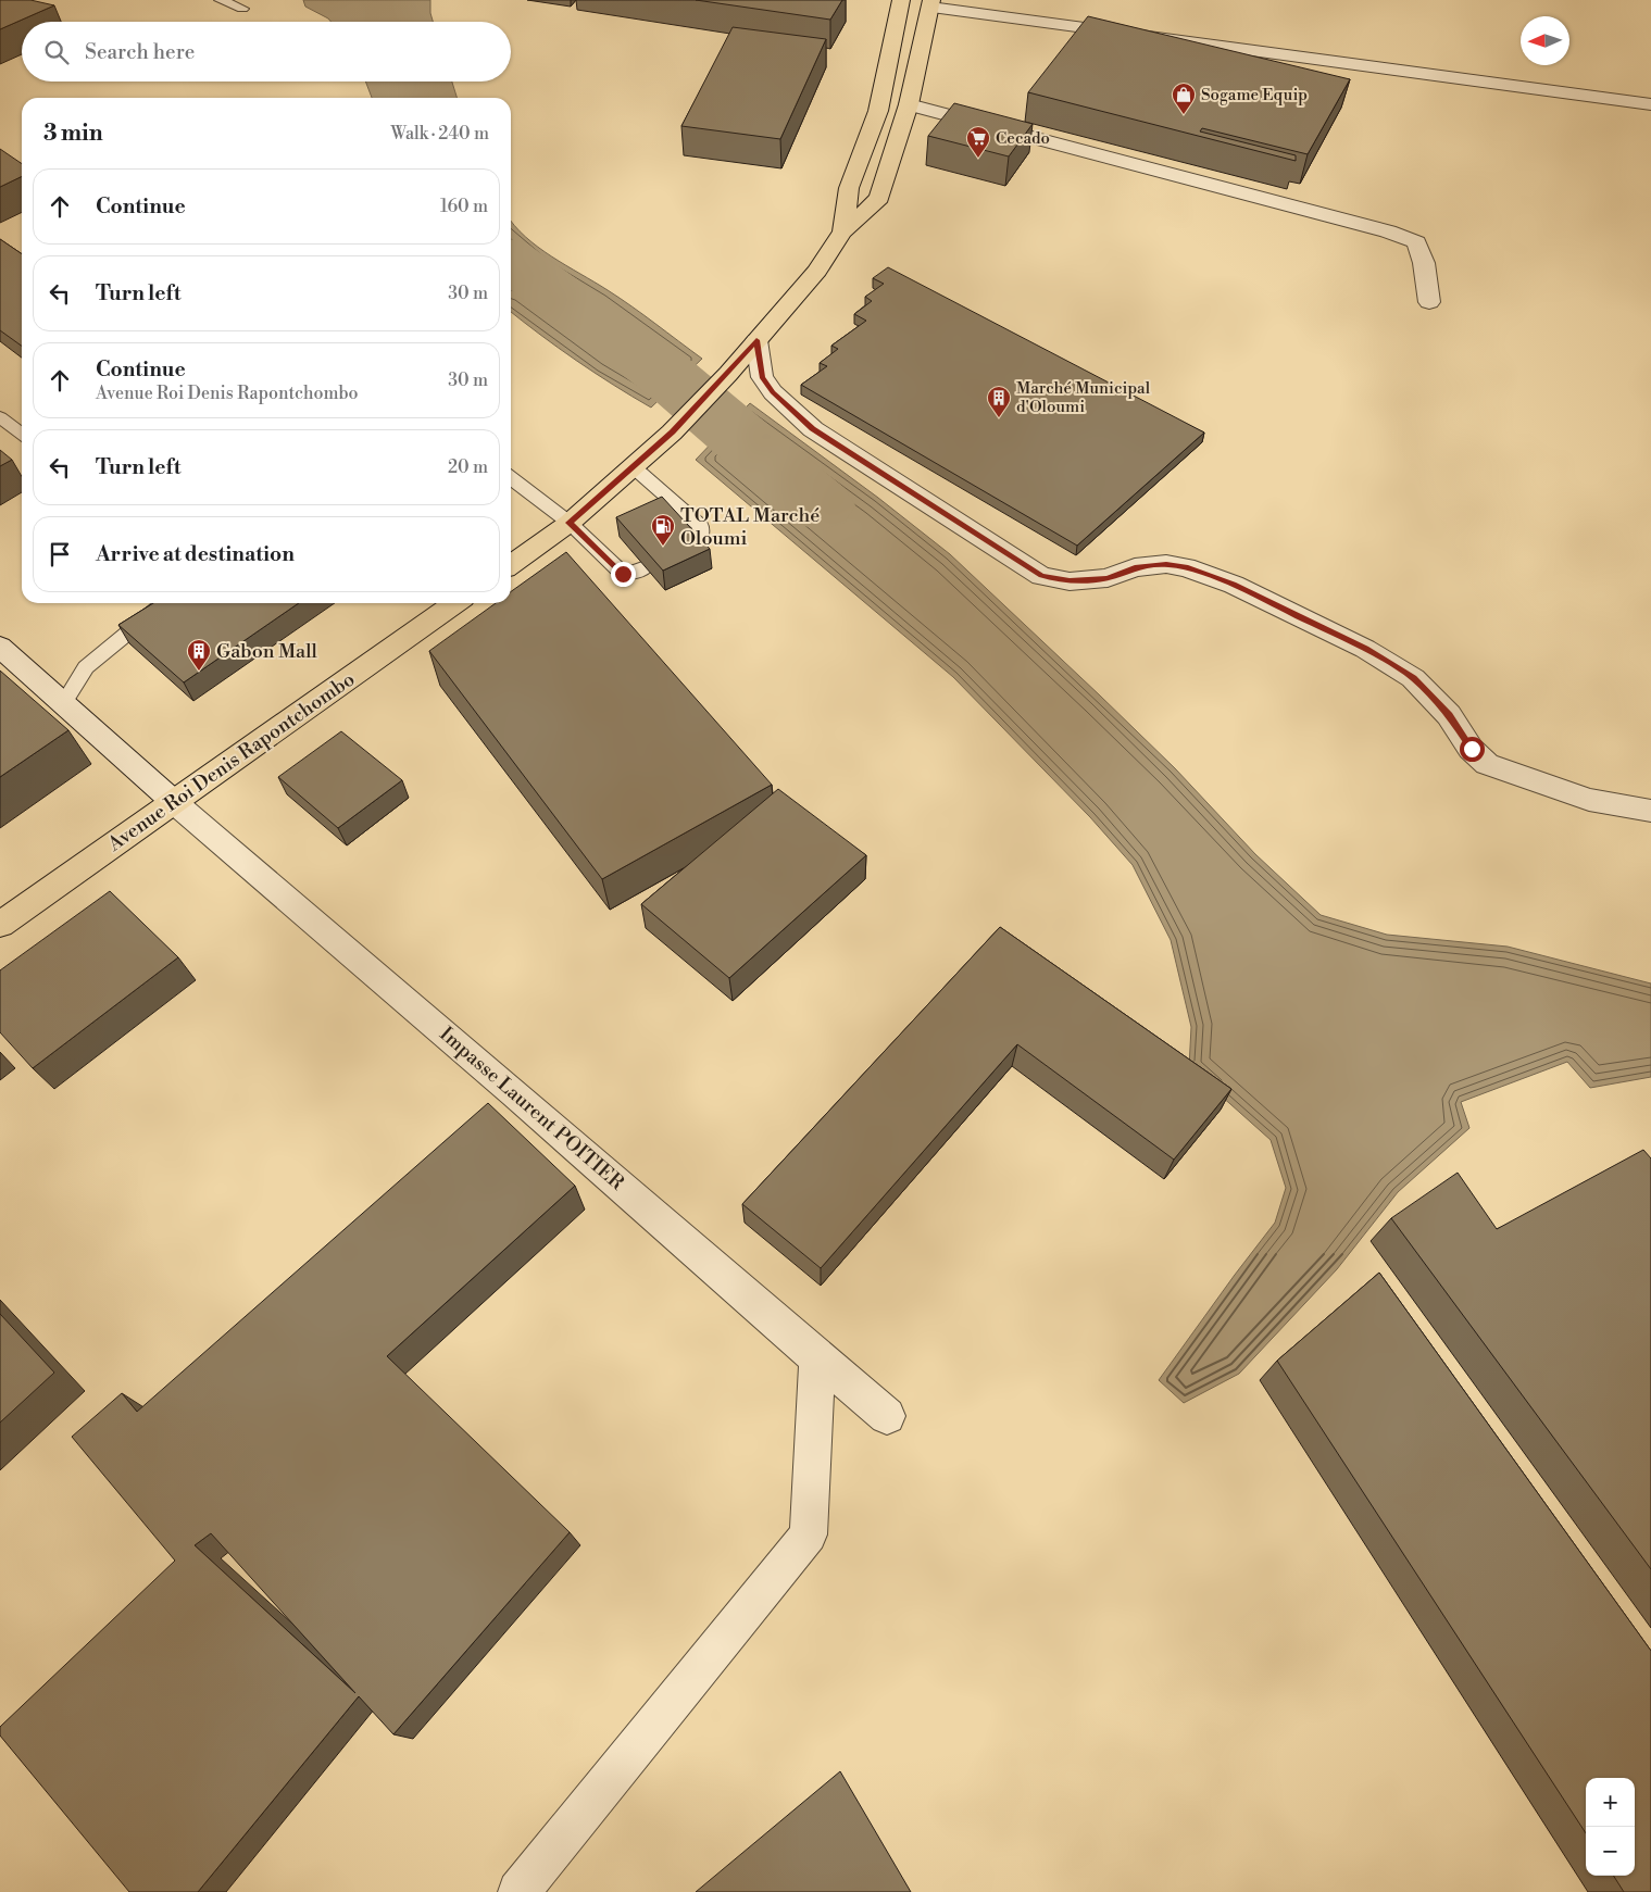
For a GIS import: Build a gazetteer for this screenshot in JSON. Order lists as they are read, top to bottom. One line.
{"streets":{"main road":["Avenue Roi Denis Rapontchombo"],"street":["Impasse Laurent POITIER"]},"crossings":[["Avenue Roi Denis Rapontchombo","Impasse Laurent POITIER"]],"places":{"shop":["Sogame Equip"],"supermarket":["Cecado"],"building":["Marché Municipal d'Oloumi","Gabon Mall"],"fuel station":["TOTAL Marché Oloumi"]},"north":"left","page":{"search":"Search here","heading":["3 min","Walk · 240 m"],"list":[["Continue","160 m"],["Turn left","30 m"],["Continue","Avenue Roi Denis Rapontchombo","30 m"],["Turn left","20 m"],"Arrive at destination"],"map_buttons":["+","−"]}}
